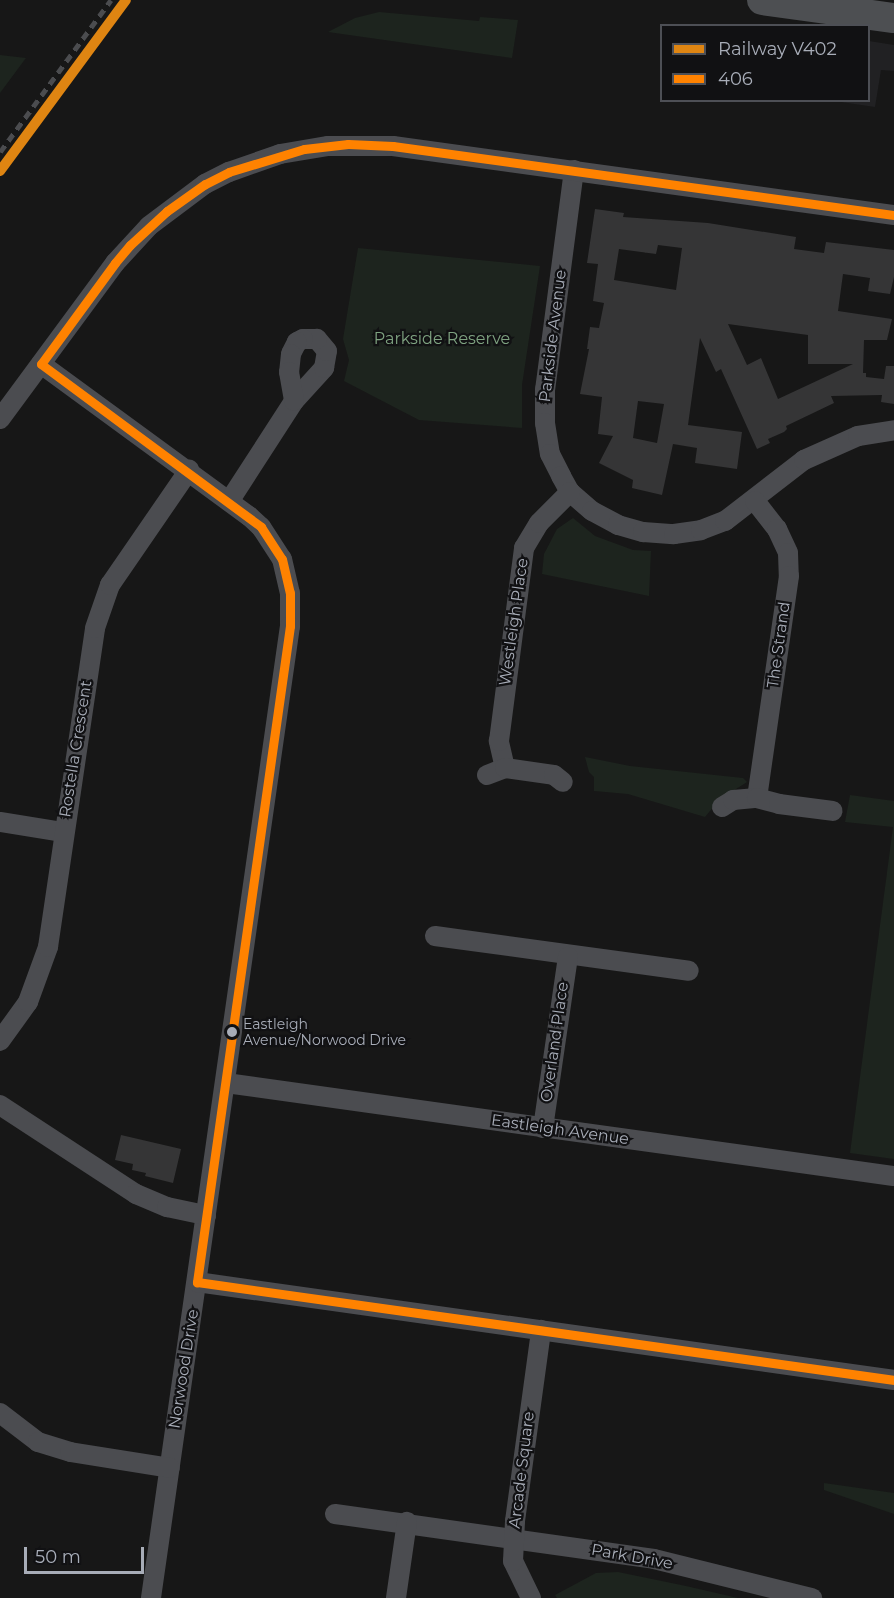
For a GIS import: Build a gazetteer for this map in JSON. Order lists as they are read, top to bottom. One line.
{"streets":{"street":["Parkside Avenue","Westleigh Place","The Strand","Rostella Crescent","Overland Place","Eastleigh Avenue","Norwood Drive","Arcade Square","Park Drive"]},"crossings":[["Parkside Avenue","Westleigh Place"],["Parkside Avenue","The Strand"],["Rostella Crescent","Norwood Drive"],["Overland Place","Eastleigh Avenue"],["Eastleigh Avenue","Norwood Drive"],["Arcade Square","Park Drive"]],"parks":["Parkside Reserve"],"places":["Eastleigh Avenue/Norwood Drive"],"lines":["rail line V402","transit line 406"],"legend":["Railway V402","406"],"scale_bar":"50 m"}
